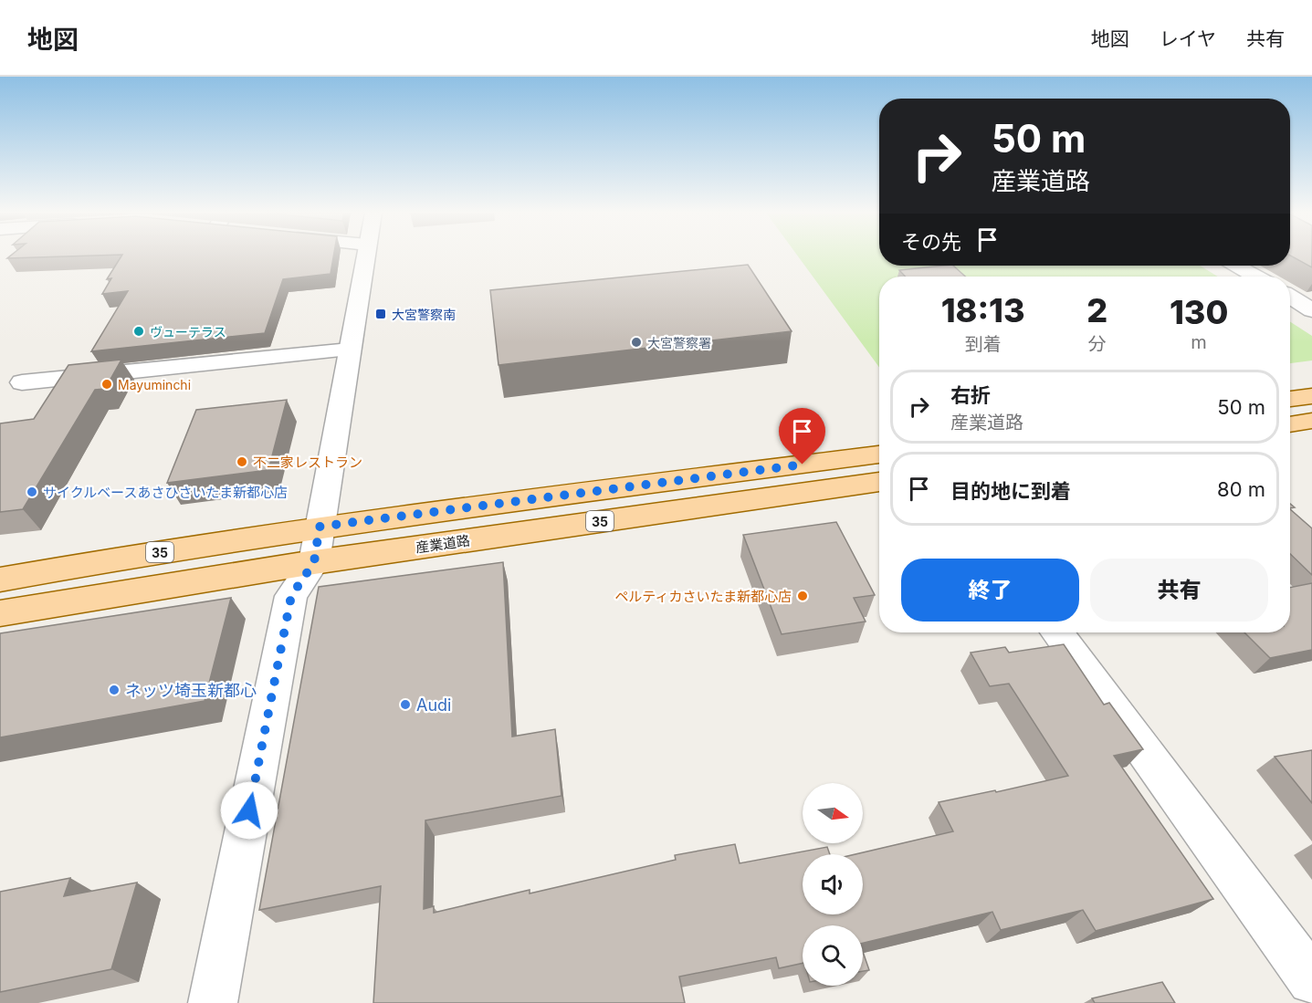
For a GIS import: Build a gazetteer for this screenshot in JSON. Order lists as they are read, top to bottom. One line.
{"streets":{"main road":["35","産業道路"]},"places":{"transit":["大宮警察南"],"other":["ヴューテラス","大宮警察署","Mayuminchi","不二家レストラン","サイクルベースあさひさいたま新都心店","ペルティカさいたま新都心店","ネッツ埼玉新都心","Audi"]},"north":"right","page":{"header":"地図","nav":["地図","レイヤ","共有"],"turn":["50 m","産業道路"],"then":"その先","eta":["18:13","到着","2","分","130","m"],"list":[{"name":"右折","note":"産業道路","value":"50 m"},{"name":"目的地に到着","value":"80 m"}],"buttons":["終了","共有"]}}
